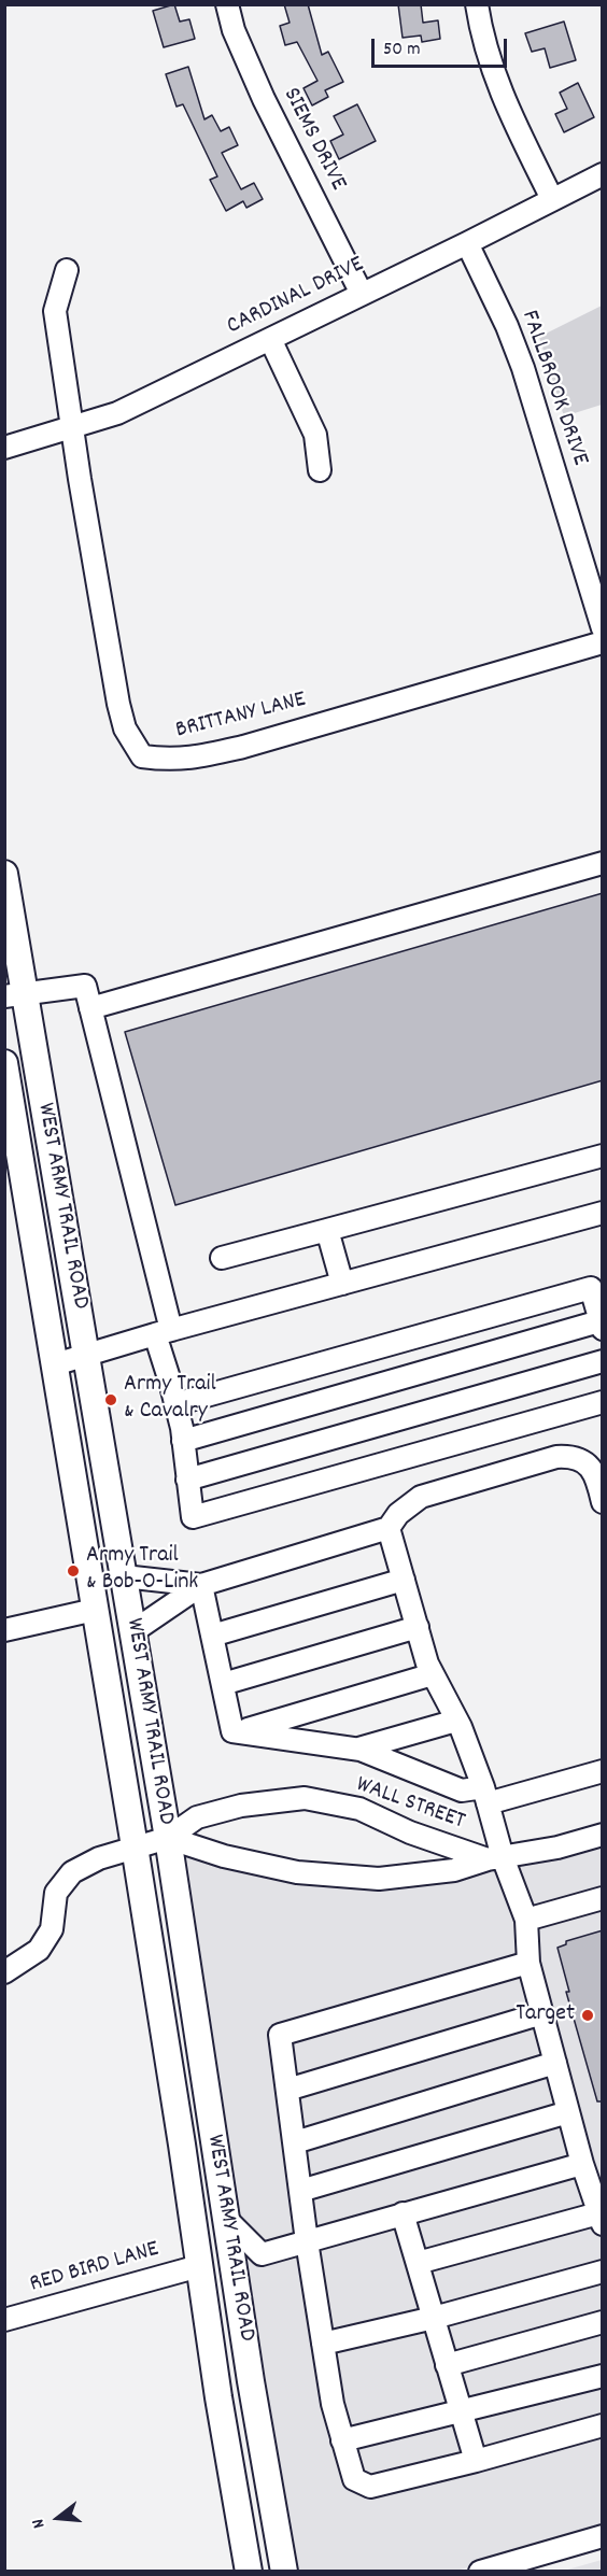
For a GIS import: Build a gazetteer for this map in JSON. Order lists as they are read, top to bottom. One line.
{"streets":{"main road":["WEST ARMY TRAIL ROAD"],"street":["SIEMS DRIVE","CARDINAL DRIVE","FALLBROOK DRIVE","BRITTANY LANE","WALL STREET","RED BIRD LANE"]},"crossings":[["SIEMS DRIVE","CARDINAL DRIVE"],["CARDINAL DRIVE","FALLBROOK DRIVE"],["CARDINAL DRIVE","BRITTANY LANE"],["WEST ARMY TRAIL ROAD","WALL STREET"],["WEST ARMY TRAIL ROAD","RED BIRD LANE"]],"places":["Army Trail & Cavalry","Army Trail & Bob-O-Link","Target"],"scale_bar":"50 m","north":"left"}
